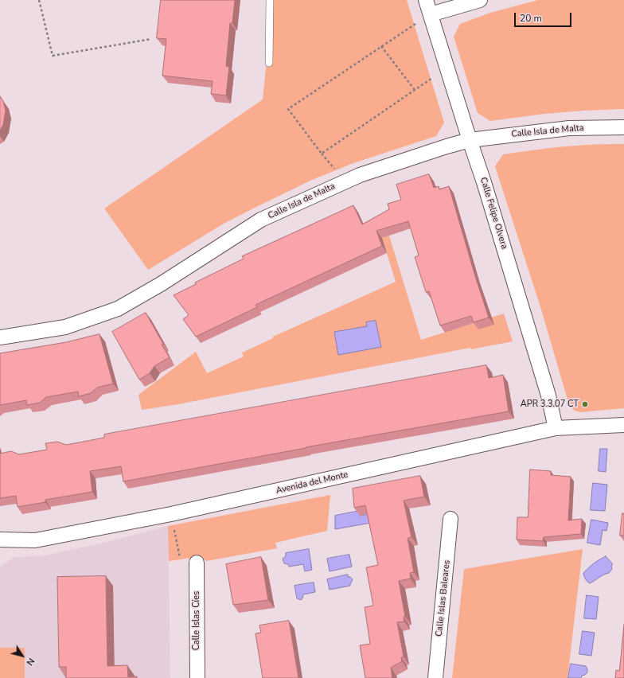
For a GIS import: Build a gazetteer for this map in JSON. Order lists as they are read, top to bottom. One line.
{"streets":{"street":["Calle Isla de Malta","Calle Felipe Olvera","Avenida del Monte","Calle Islas Baleares","Calle Islas Cíes"]},"crossings":[["Calle Isla de Malta","Calle Felipe Olvera"],["Calle Felipe Olvera","Avenida del Monte"]],"places":["APR 3.3.07 CT"],"scale_bar":"20 m","north":"bottom right"}
